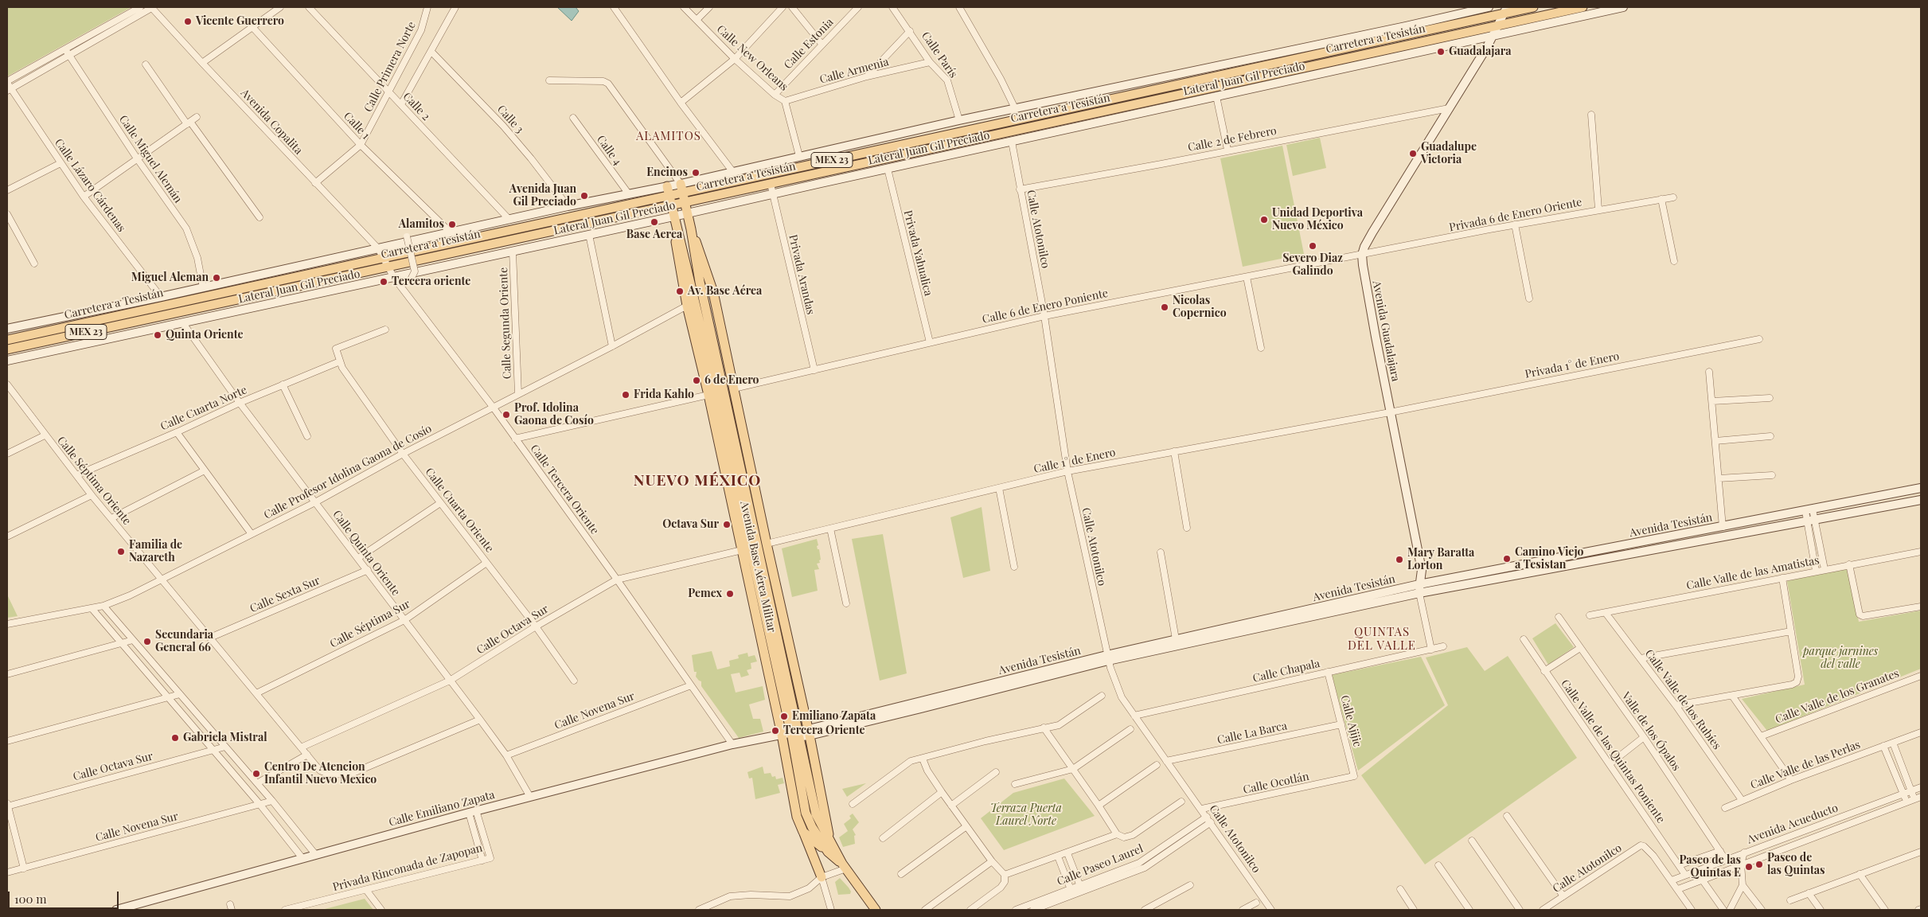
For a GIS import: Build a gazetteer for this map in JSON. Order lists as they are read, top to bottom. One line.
{"streets":{"main road":["Carretera a Tesistán","MEX 23","Avenida Base Aérea Militar"],"street":["Calle Estonia","Calle París","Calle New Orleans","Calle Primera Norte","Calle Armenia","Lateral Juan Gil Preciado","Calle 2","Calle 3","Avenida Copalita","Calle 1","Calle 2 de Febrero","Calle 4","Calle Miguel Alemán","Calle Lázaro Cárdenas","Privada 6 de Enero Oriente","Calle Atotonilco","Privada Yahualica","Privada Arandas","Calle 6 de Enero Poniente","Calle Segunda Oriente","Avenida Guadalajara","Privada 1° de Enero","Calle Cuarta Norte","Calle 1° de Enero","Calle Profesor Idolina Gaona de Cosío","Calle Séptima Oriente","Calle Tercera Oriente","Calle Cuarta Oriente","Avenida Tesistán","Calle Quinta Oriente","Calle Valle de las Amatistas","Calle Sexta Sur","Calle Séptima Sur","Calle Octava Sur","Calle Chapala","Calle Valle de los Granates","Calle Valle de los Rubíes","Calle Novena Sur","Calle Ajijic","Valle de los Ópalos","Calle La Barca","Calle Valle de las Quintas Poniente","Calle Valle de las Perlas","Calle Ocotlán","Calle Emiliano Zapata","Avenida Acueducto","Calle Paseo Laurel","Privada Rinconada de Zapopan"]},"crossings":[["Carretera a Tesistán","Lateral Juan Gil Preciado"],["Carretera a Tesistán","Privada Arandas"],["Carretera a Tesistán","Calle Tercera Oriente"],["Carretera a Tesistán","Avenida Base Aérea Militar"],["Calle Estonia","Calle New Orleans"],["Calle París","Calle Armenia"],["Calle París","Lateral Juan Gil Preciado"],["Calle New Orleans","Calle Armenia"],["Calle New Orleans","Lateral Juan Gil Preciado"],["Calle Primera Norte","Calle 2"],["Calle Primera Norte","Avenida Copalita"],["Calle Primera Norte","Calle 1"],["Lateral Juan Gil Preciado","Calle 2"],["Lateral Juan Gil Preciado","Calle 3"],["Lateral Juan Gil Preciado","Avenida Copalita"],["Lateral Juan Gil Preciado","Calle 1"],["Lateral Juan Gil Preciado","Calle 4"],["Lateral Juan Gil Preciado","Calle Miguel Alemán"],["Lateral Juan Gil Preciado","Calle Lázaro Cárdenas"],["Lateral Juan Gil Preciado","Calle Atotonilco"],["Lateral Juan Gil Preciado","Privada Yahualica"],["Lateral Juan Gil Preciado","Privada Arandas"],["Lateral Juan Gil Preciado","Calle Segunda Oriente"],["Lateral Juan Gil Preciado","Calle Tercera Oriente"],["Lateral Juan Gil Preciado","Calle Quinta Oriente"],["Lateral Juan Gil Preciado","Avenida Base Aérea Militar"],["Avenida Copalita","Calle Tercera Oriente"],["Calle 2 de Febrero","Calle Atotonilco"],["Privada 6 de Enero Oriente","Calle 6 de Enero Poniente"],["Privada 6 de Enero Oriente","Avenida Guadalajara"],["Calle Atotonilco","Calle 6 de Enero Poniente"],["Calle Atotonilco","Calle 1° de Enero"],["Calle Atotonilco","Avenida Tesistán"],["Calle Atotonilco","Calle Chapala"],["Calle Atotonilco","Calle La Barca"],["Calle Atotonilco","Calle Ocotlán"],["Calle Atotonilco","Avenida Acueducto"],["Calle Atotonilco","Calle Paseo Laurel"],["Privada Yahualica","Calle 6 de Enero Poniente"],["Privada Arandas","Calle 6 de Enero Poniente"],["Calle 6 de Enero Poniente","Avenida Guadalajara"],["Calle 6 de Enero Poniente","Avenida Base Aérea Militar"],["Calle Segunda Oriente","Calle Profesor Idolina Gaona de Cosío"],["Avenida Guadalajara","Privada 1° de Enero"],["Avenida Guadalajara","Calle 1° de Enero"],["Avenida Guadalajara","Avenida Tesistán"],["Avenida Guadalajara","Calle Chapala"],["Privada 1° de Enero","Calle 1° de Enero"],["Calle Cuarta Norte","Calle Séptima Oriente"],["Calle Cuarta Norte","Calle Cuarta Oriente"],["Calle Cuarta Norte","Calle Quinta Oriente"],["Calle 1° de Enero","Avenida Base Aérea Militar"],["Calle Profesor Idolina Gaona de Cosío","Calle Séptima Oriente"],["Calle Profesor Idolina Gaona de Cosío","Calle Tercera Oriente"],["Calle Profesor Idolina Gaona de Cosío","Calle Cuarta Oriente"],["Calle Profesor Idolina Gaona de Cosío","Calle Quinta Oriente"],["Calle Profesor Idolina Gaona de Cosío","Avenida Base Aérea Militar"],["Calle Séptima Oriente","Calle Quinta Oriente"],["Calle Séptima Oriente","Calle Sexta Sur"],["Calle Séptima Oriente","Calle Séptima Sur"],["Calle Séptima Oriente","Calle Octava Sur"],["Calle Tercera Oriente","Calle Octava Sur"],["Calle Tercera Oriente","Calle Novena Sur"],["Calle Tercera Oriente","Calle Emiliano Zapata"],["Calle Cuarta Oriente","Calle Séptima Sur"],["Calle Cuarta Oriente","Calle Octava Sur"],["Avenida Tesistán","Avenida Base Aérea Militar"],["Avenida Tesistán","Calle Emiliano Zapata"],["Calle Quinta Oriente","Calle Sexta Sur"],["Calle Quinta Oriente","Calle Séptima Sur"],["Calle Quinta Oriente","Calle Octava Sur"],["Calle Quinta Oriente","Calle Novena Sur"],["Calle Quinta Oriente","Calle Emiliano Zapata"],["Avenida Base Aérea Militar","Calle Octava Sur"],["Avenida Base Aérea Militar","Calle Emiliano Zapata"],["Calle Valle de las Amatistas","Calle Valle de los Rubíes"],["Calle Chapala","Calle Ajijic"],["Calle Valle de los Rubíes","Calle Valle de las Perlas"],["Calle Ajijic","Calle La Barca"],["Calle Ajijic","Calle Ocotlán"],["Valle de los Ópalos","Avenida Acueducto"],["Calle Valle de las Quintas Poniente","Avenida Acueducto"],["Calle Emiliano Zapata","Privada Rinconada de Zapopan"]],"districts":["ALAMITOS","NUEVO MÉXICO","QUINTAS DEL VALLE"],"parks":["parque jarnines del valle","Terraza Puerta Laurel Norte"],"places":["Vicente Guerrero","Guadalajara","Guadalupe Victoria","Encinos","Avenida Juan Gil Preciado","Unidad Deportiva Nuevo México","Base Aerea","Alamitos","Severo Diaz Galindo","Miguel Aleman","Tercera oriente","Av. Base Aérea","Nicolas Copernico","Quinta Oriente","6 de Enero","Frida Kahlo","Prof. Idolina Gaona de Cosío","Octava Sur","Familia de Nazareth","Camino Viejo a Tesistan","Mary Baratta Lorton","Pemex","Secundaria General 66","Emiliano Zapata","Tercera Oriente","Gabriela Mistral","Centro De Atencion Infantil Nuevo Mexico","Paseo de las Quintas","Paseo de las Quintas E"],"scale_bar":"100 m"}
